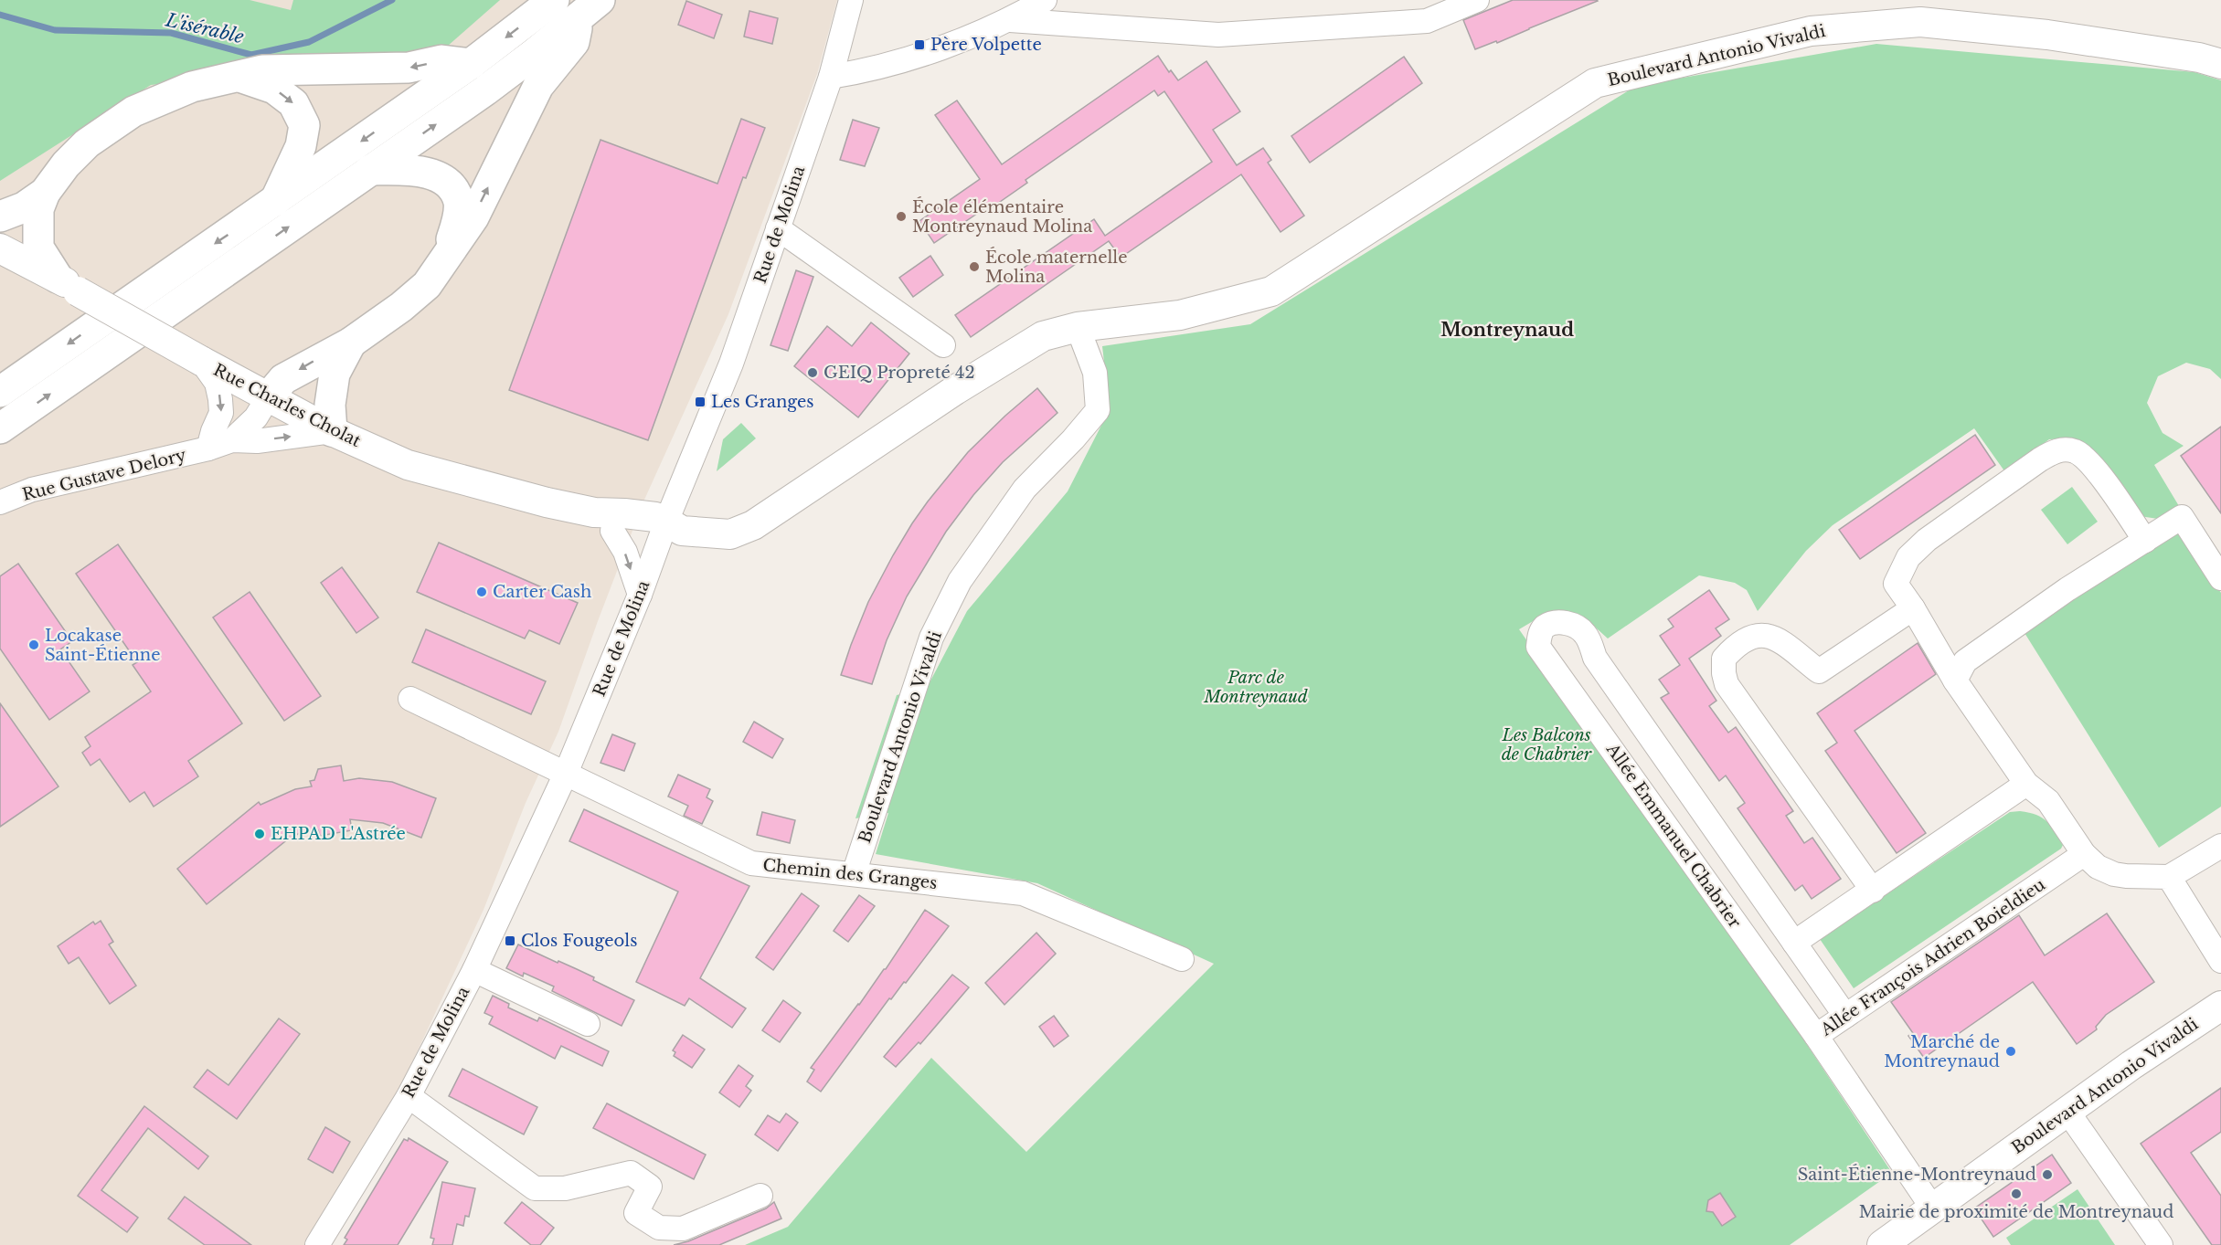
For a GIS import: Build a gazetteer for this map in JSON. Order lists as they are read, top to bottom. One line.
{"streets":{"street":["Boulevard Antonio Vivaldi","Rue de Molina","Rue Charles Cholat","Rue Gustave Delory","Allée Emmanuel Chabrier","Chemin des Granges","Allée François Adrien Boieldieu"]},"crossings":[["Boulevard Antonio Vivaldi","Rue de Molina"],["Boulevard Antonio Vivaldi","Rue Charles Cholat"],["Boulevard Antonio Vivaldi","Chemin des Granges"],["Boulevard Antonio Vivaldi","Allée François Adrien Boieldieu"],["Rue de Molina","Rue Charles Cholat"],["Rue de Molina","Chemin des Granges"],["Rue Charles Cholat","Rue Gustave Delory"],["Allée Emmanuel Chabrier","Allée François Adrien Boieldieu"]],"districts":["Montreynaud"],"water":["L'isérable"],"parks":["Parc de Montreynaud","Les Balcons de Chabrier"],"places":{"transit":["Père Volpette","Les Granges","Clos Fougeols"],"other":["École élémentaire Montreynaud Molina","École maternelle Molina","GEIQ Propreté 42","Carter Cash","Locakase Saint-Étienne","EHPAD L'Astrée","Marché de Montreynaud","Saint-Étienne-Montreynaud","Mairie de proximité de Montreynaud"]}}
